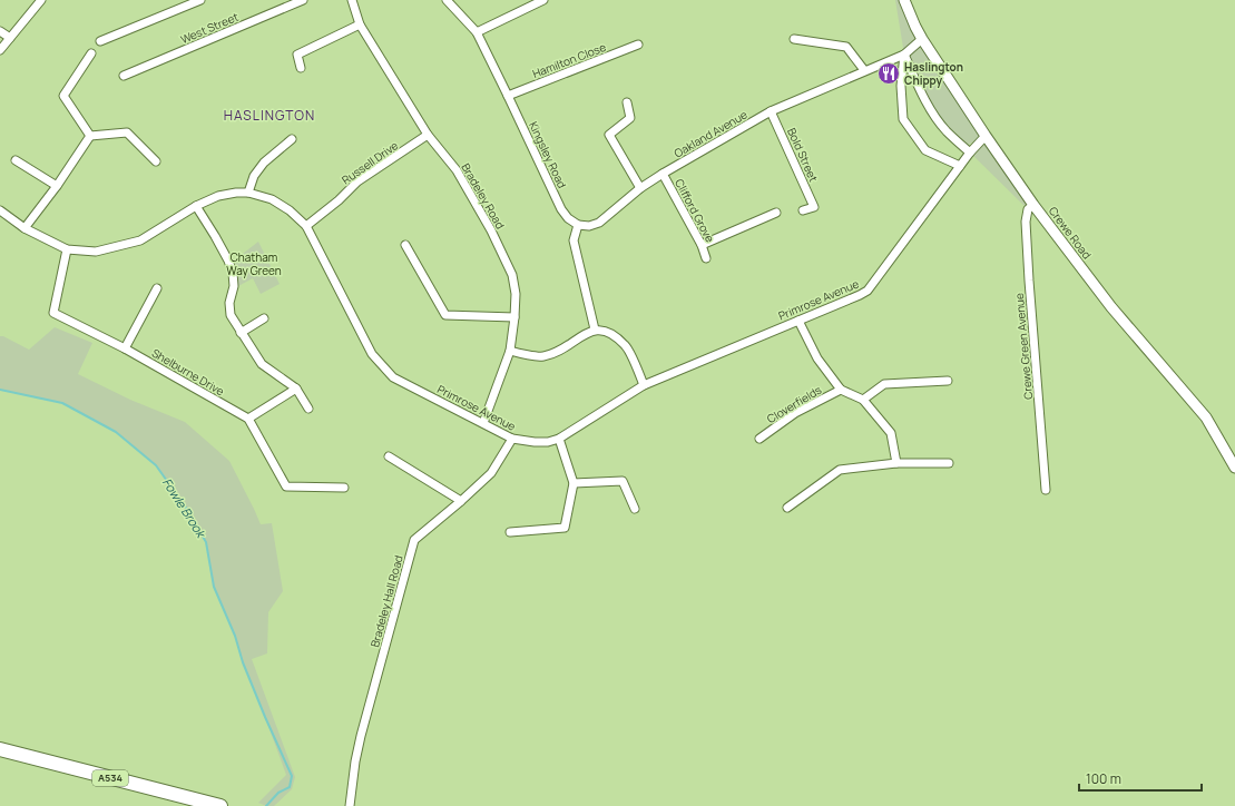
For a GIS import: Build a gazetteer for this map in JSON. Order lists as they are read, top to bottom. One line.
{"streets":{"highway":["A534"],"street":["West Street","Hamilton Close","Oakland Avenue","Kingsley Road","Bold Street","Russell Drive","Bradeley Road","Clifford Grove","Crewe Road","Primrose Avenue","Crewe Green Avenue","Shelburne Drive","Cloverfields","Bradeley Hall Road"]},"crossings":[["Hamilton Close","Kingsley Road"],["Oakland Avenue","Kingsley Road"],["Oakland Avenue","Bold Street"],["Oakland Avenue","Clifford Grove"],["Oakland Avenue","Crewe Road"],["Russell Drive","Bradeley Road"],["Russell Drive","Primrose Avenue"],["Bradeley Road","Primrose Avenue"],["Crewe Road","Primrose Avenue"],["Crewe Road","Crewe Green Avenue"],["Primrose Avenue","Shelburne Drive"],["Primrose Avenue","Cloverfields"],["Primrose Avenue","Bradeley Hall Road"]],"districts":["HASLINGTON"],"water":["Fowle Brook"],"parks":["Chatham Way Green"],"places":{"restaurant":["Haslington Chippy"]},"scale_bar":"100 m"}
